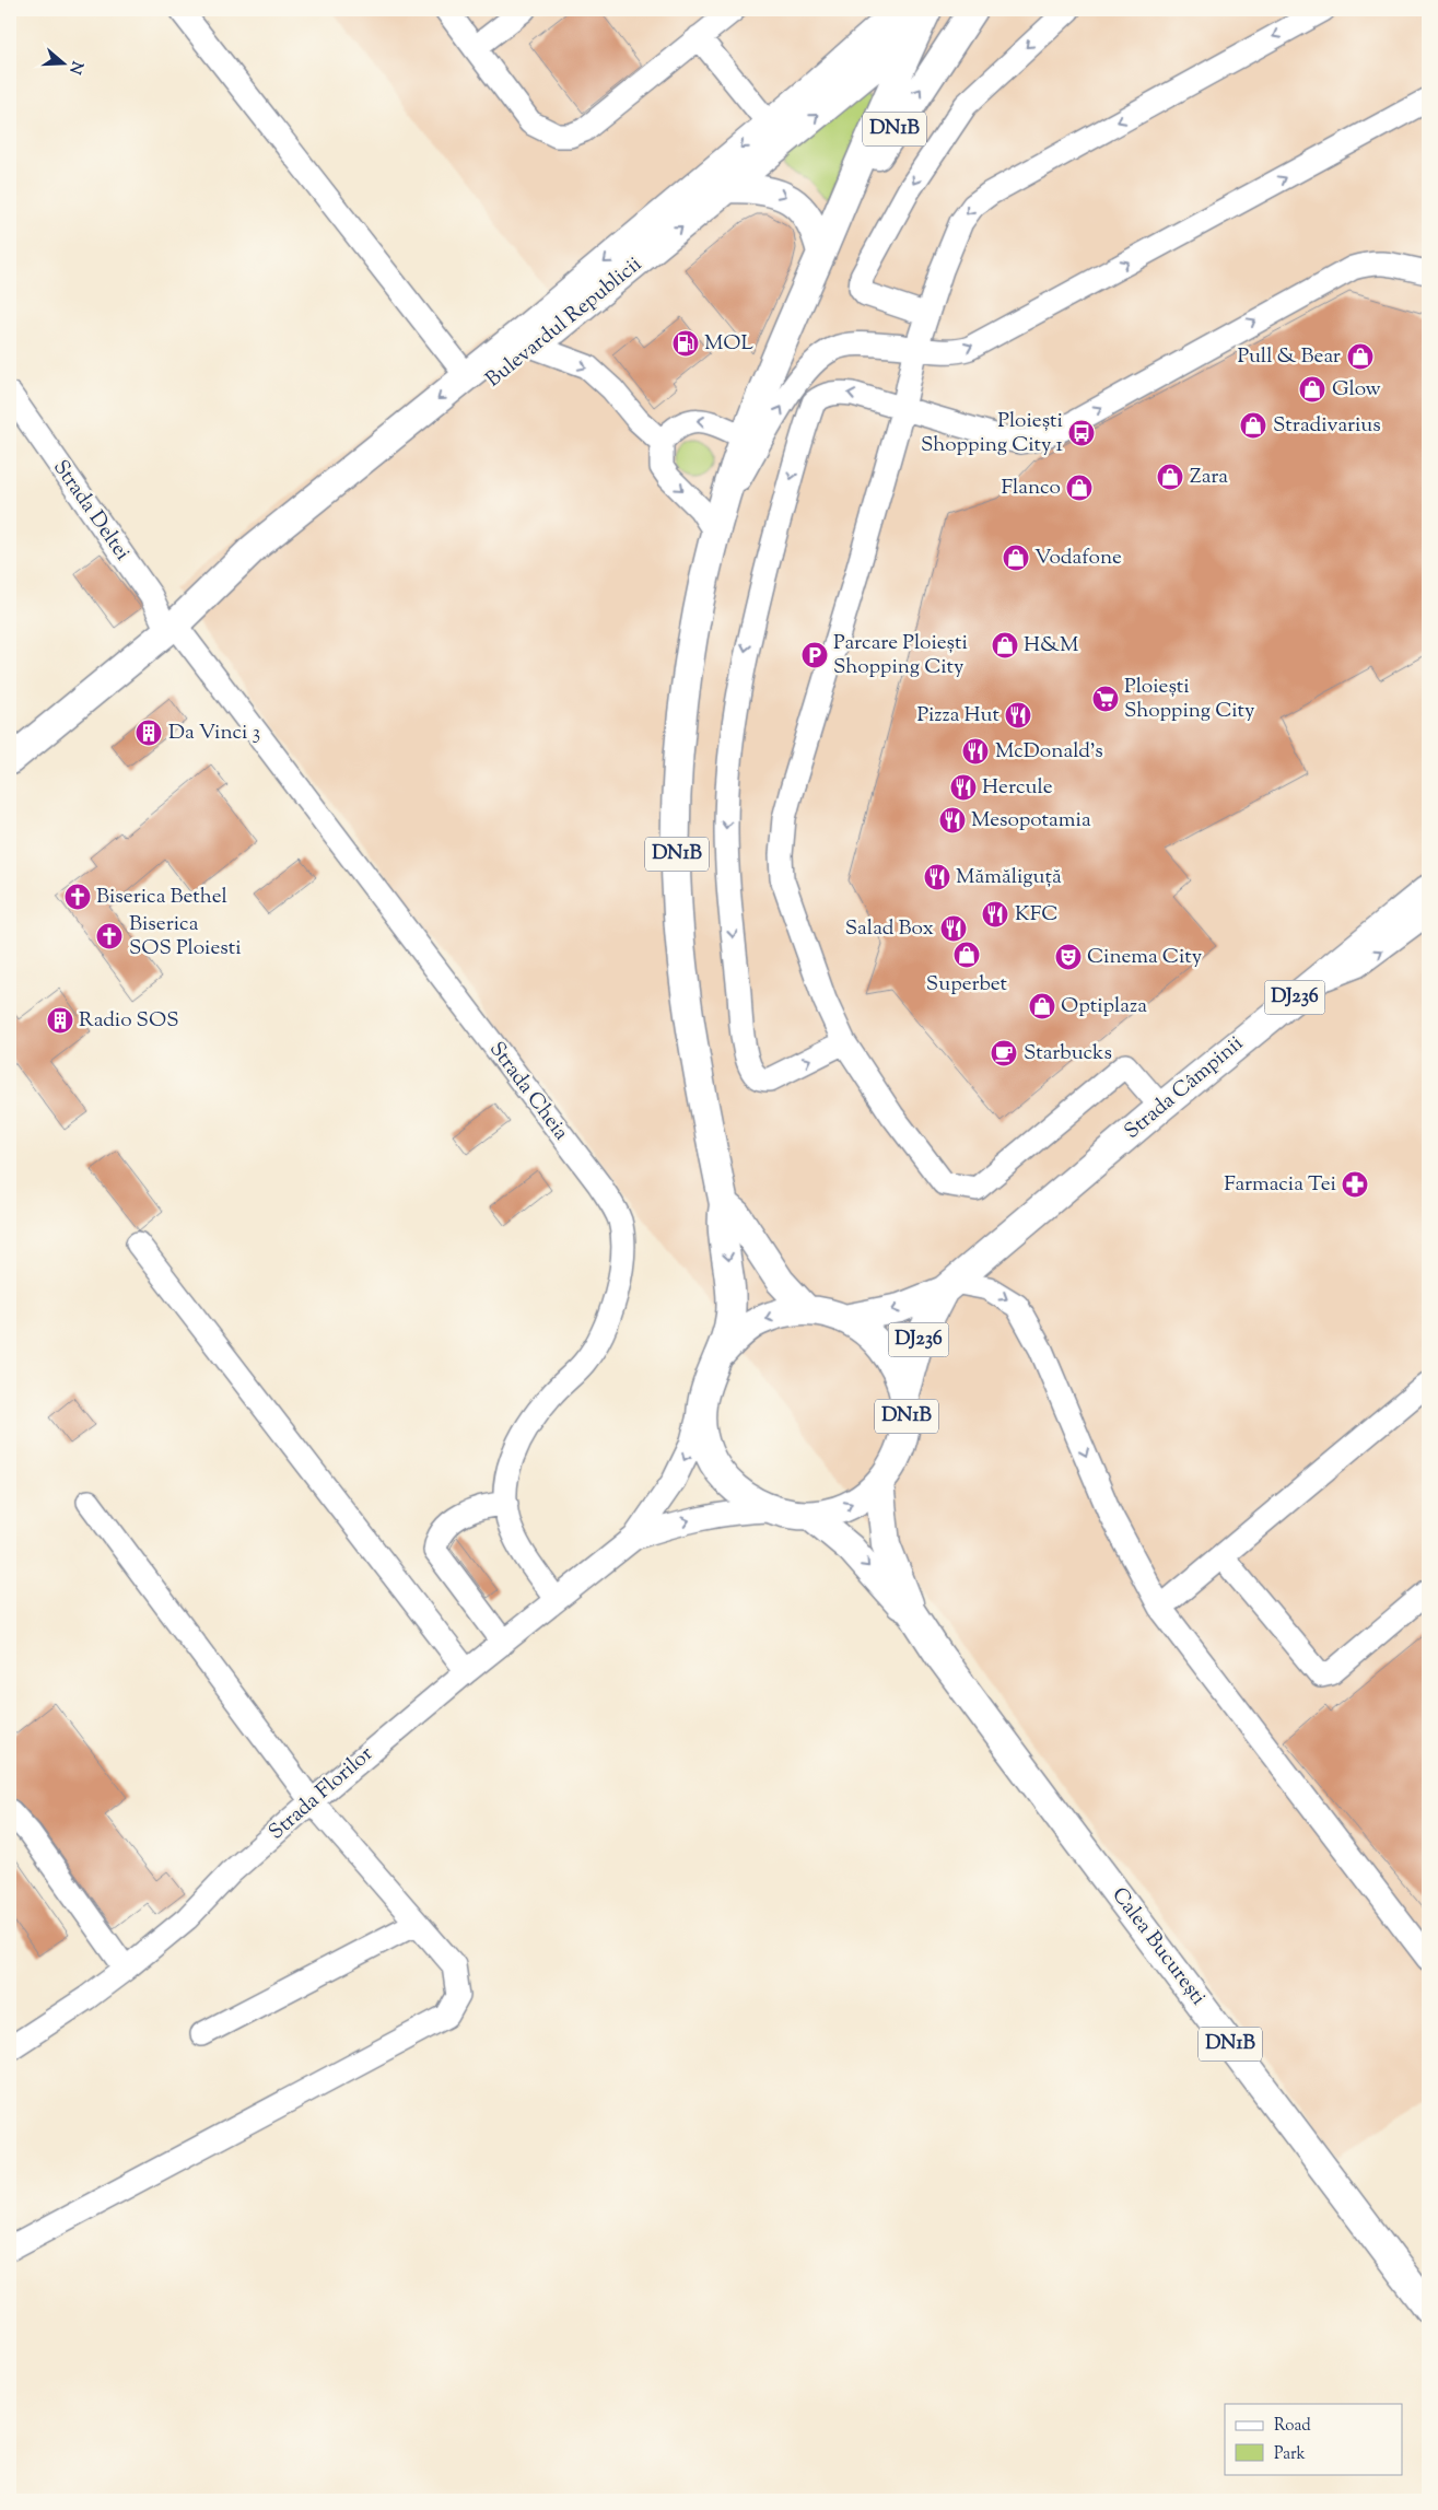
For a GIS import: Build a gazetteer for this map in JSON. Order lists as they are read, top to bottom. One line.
{"streets":{"main road":["DN1B","Bulevardul Republicii","DJ236","Strada Câmpinii","Calea București"],"street":["Strada Deltei","Strada Cheia","Strada Florilor"]},"crossings":[["DN1B","Bulevardul Republicii"],["DN1B","DJ236"],["DN1B","Calea București"],["Bulevardul Republicii","Strada Deltei"],["Bulevardul Republicii","Strada Cheia"],["Strada Deltei","Strada Cheia"],["DJ236","Strada Câmpinii"],["Strada Cheia","Strada Florilor"]],"places":{"fuel station":["MOL"],"shop":["Pull & Bear","Glow","Stradivarius","Zara","Flanco","Vodafone","H&M","Superbet","Optiplaza"],"bus stop":["Ploiești Shopping City 1"],"parking":["Parcare Ploiești Shopping City"],"supermarket":["Ploiești Shopping City"],"restaurant":["Pizza Hut","McDonald's","Hercule","Mesopotamia","Mămăliguță","KFC","Salad Box"],"building":["Da Vinci 3","Radio SOS"],"church":["Biserica Bethel","Biserica SOS Ploiesti"],"theatre":["Cinema City"],"cafe":["Starbucks"],"pharmacy":["Farmacia Tei"]},"legend":["Road","Park"],"north":"right"}
